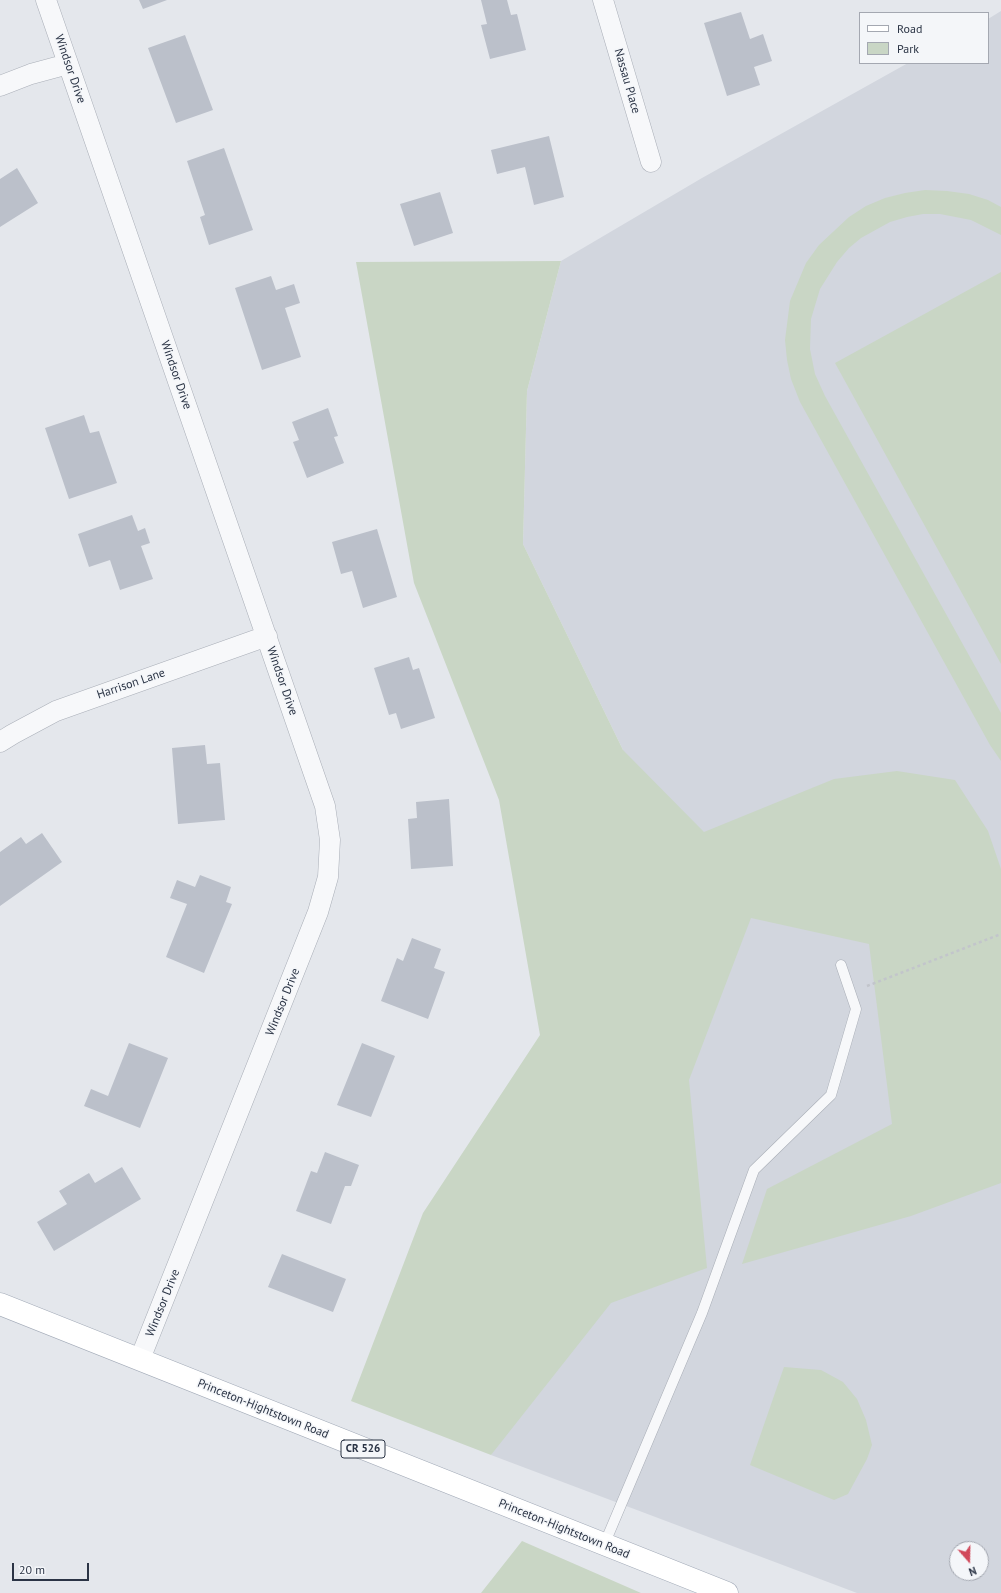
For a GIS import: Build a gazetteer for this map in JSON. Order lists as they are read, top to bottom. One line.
{"streets":{"main road":["Princeton-Hightstown Road","CR 526"],"street":["Windsor Drive","Nassau Place","Harrison Lane"]},"crossings":[["Windsor Drive","Harrison Lane"],["Windsor Drive","Princeton-Hightstown Road"]],"legend":["Road","Park"],"scale_bar":"20 m","north":"bottom"}
